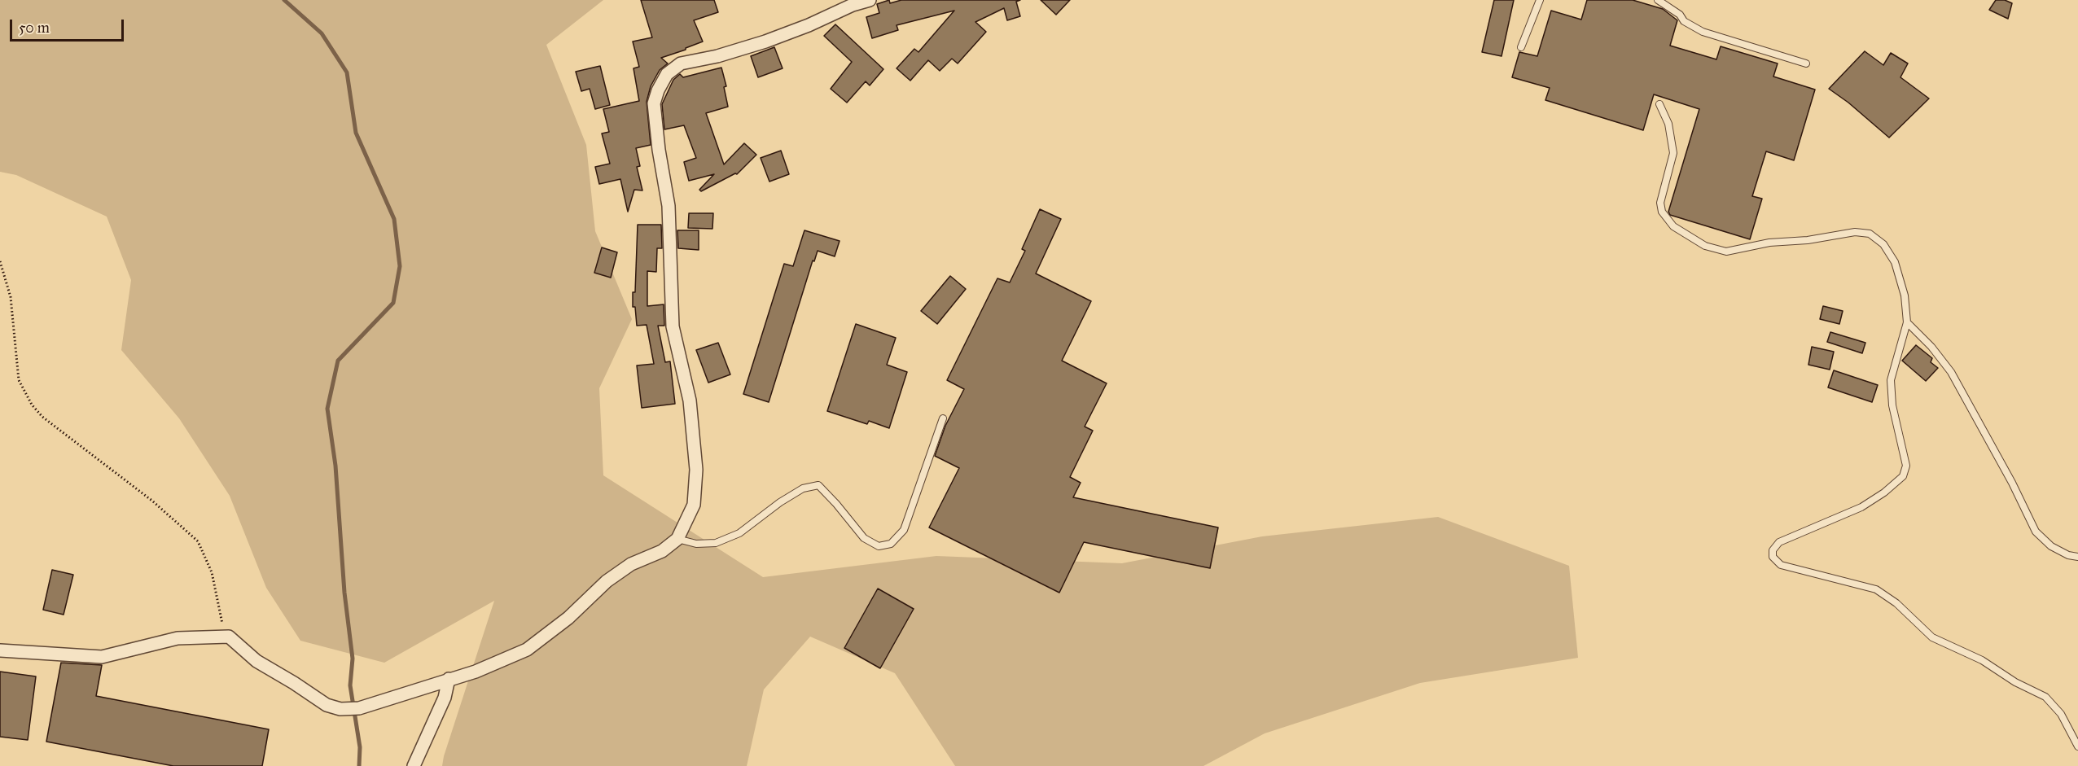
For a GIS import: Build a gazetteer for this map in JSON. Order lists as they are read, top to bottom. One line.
{"scale_bar":"50 m"}
